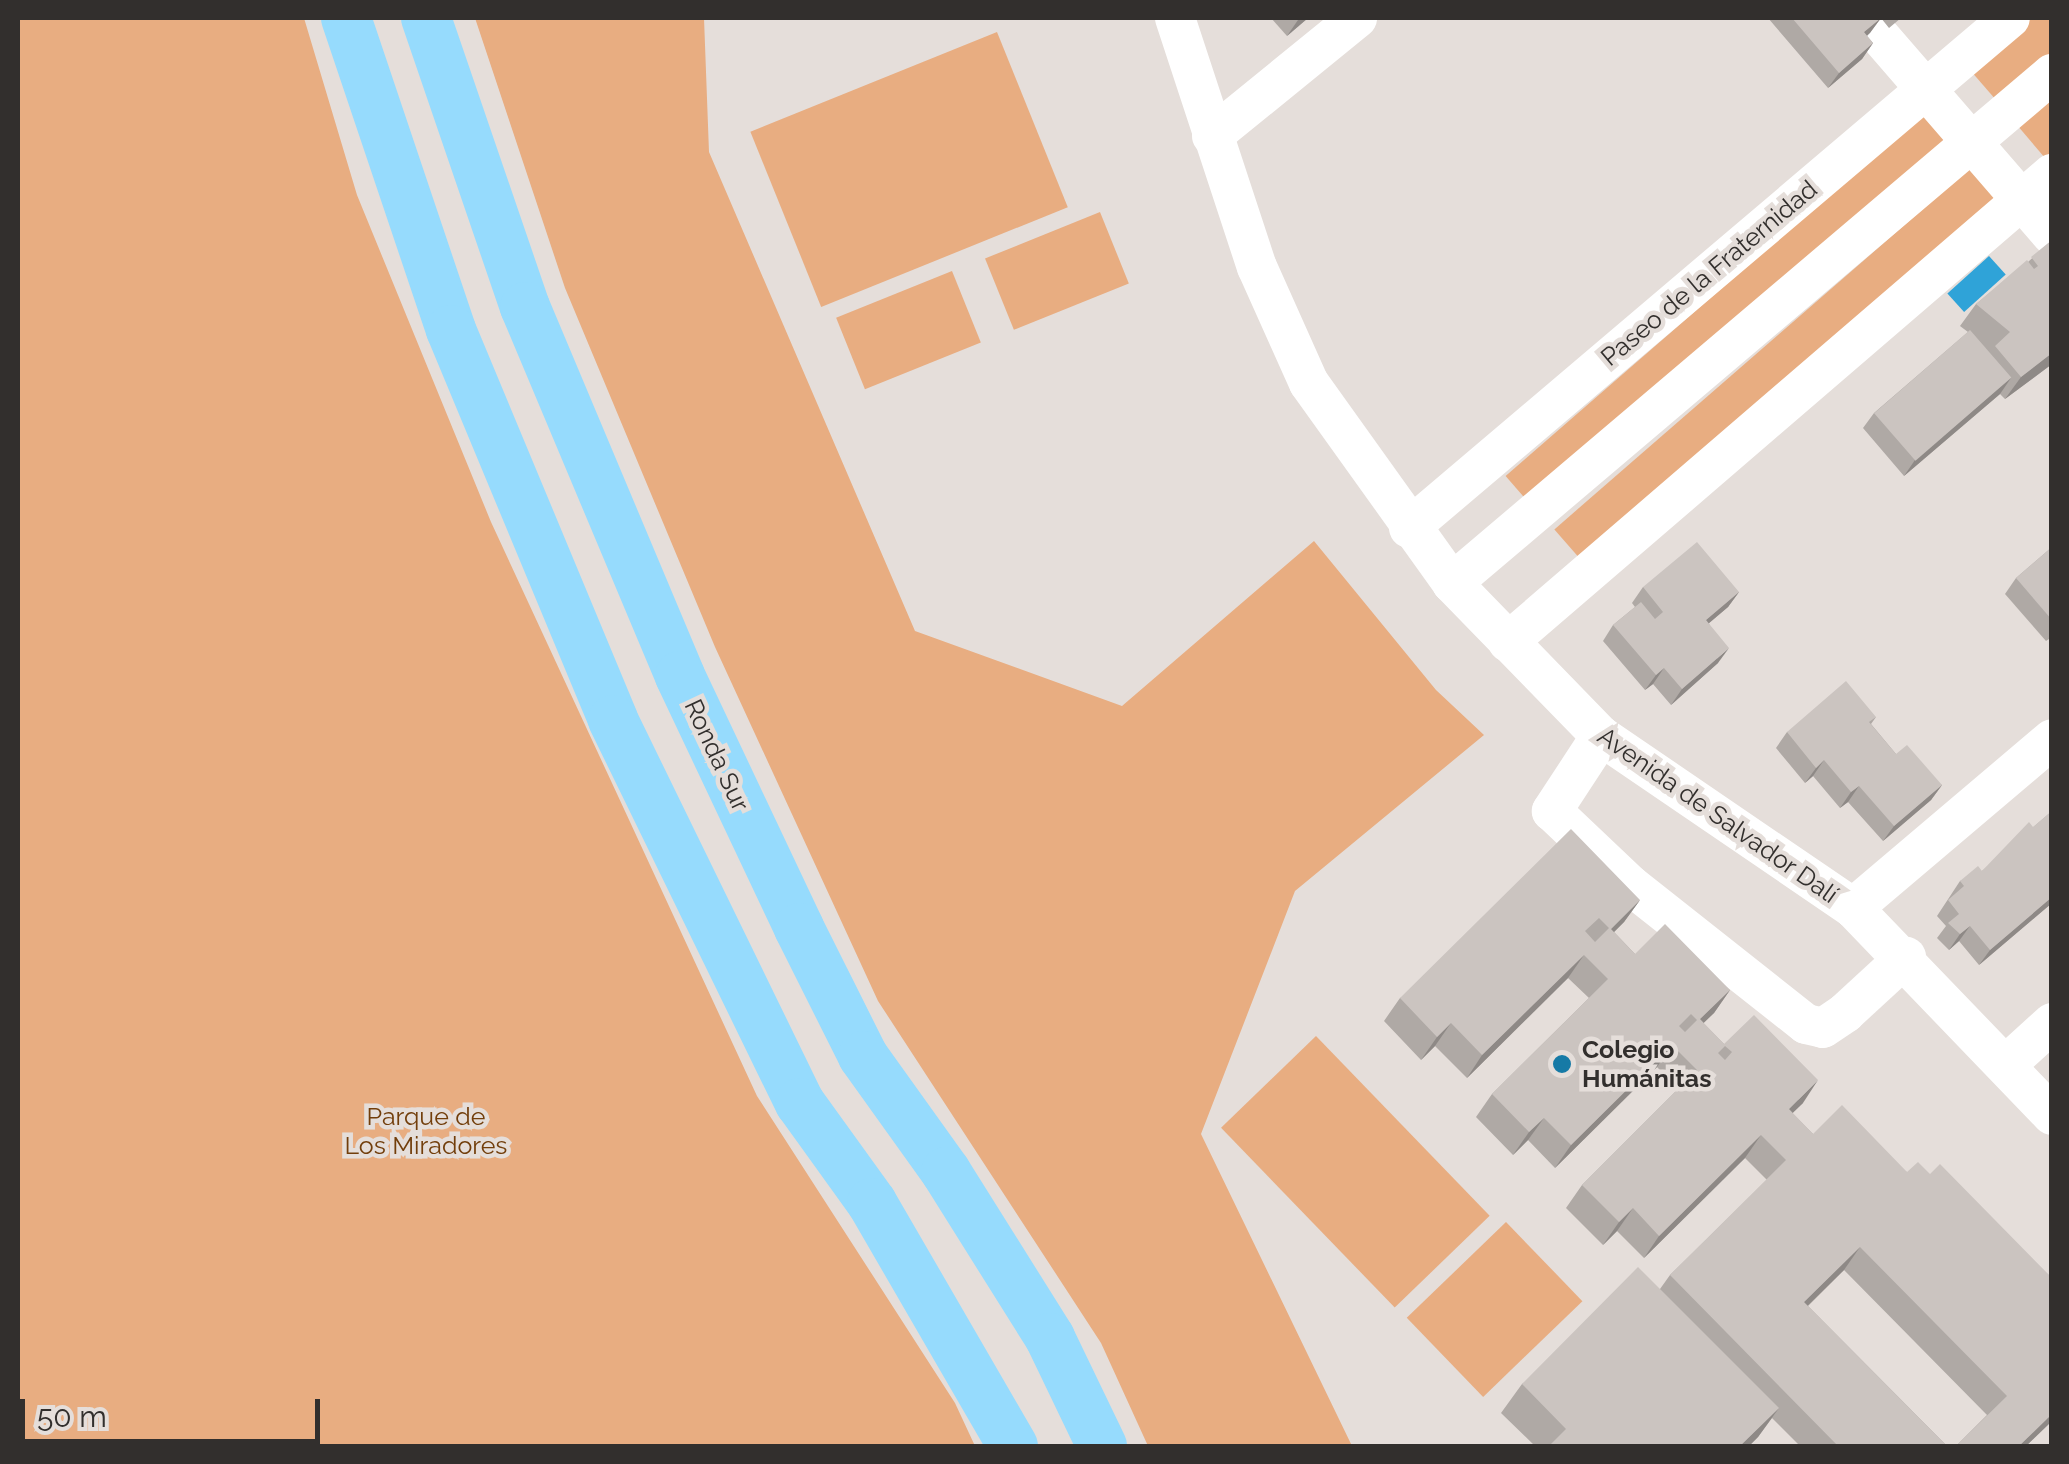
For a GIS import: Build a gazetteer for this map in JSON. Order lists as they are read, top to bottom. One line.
{"streets":{"main road":["Ronda Sur"],"street":["Paseo de la Fraternidad","Avenida de Salvador Dalí"]},"crossings":[["Paseo de la Fraternidad","Avenida de Salvador Dalí"]],"parks":["Parque de Los Miradores"],"places":["Colegio Humánitas"],"scale_bar":"50 m"}
